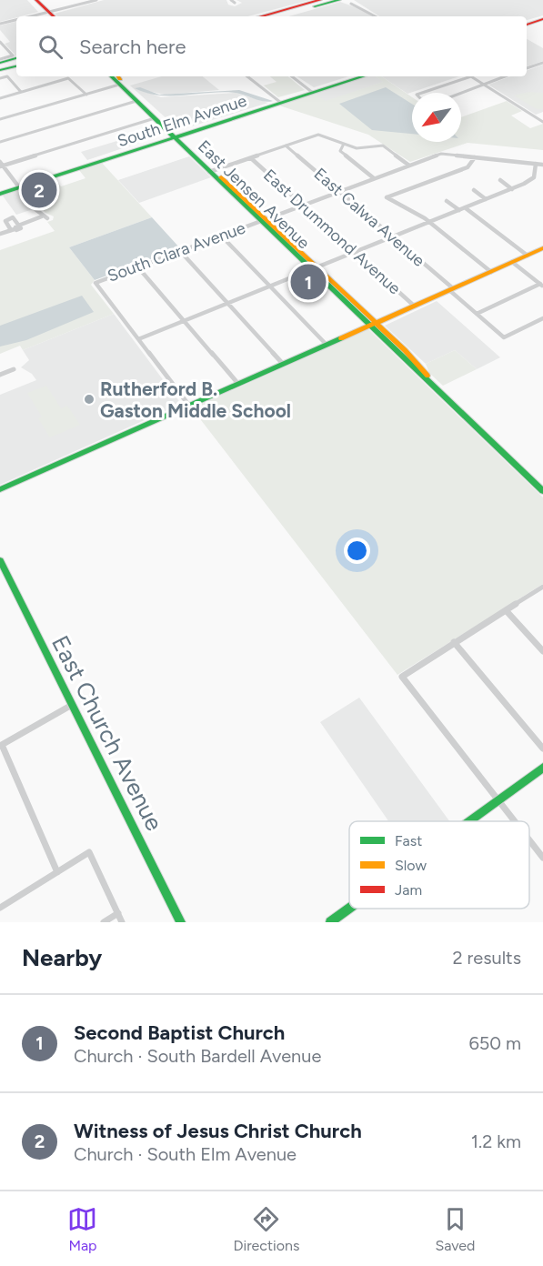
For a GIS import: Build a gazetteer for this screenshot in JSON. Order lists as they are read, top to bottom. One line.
{"streets":{"main road":["South Elm Avenue","East Jensen Avenue","East Church Avenue"],"street":["East Calwa Avenue","East Drummond Avenue","South Clara Avenue"]},"crossings":[["South Elm Avenue","East Jensen Avenue"],["East Jensen Avenue","South Clara Avenue"],["East Calwa Avenue","South Clara Avenue"],["East Drummond Avenue","South Clara Avenue"]],"places":["Rutherford B. Gaston Middle School"],"legend":["Fast","Slow","Jam"],"north":"bottom left","page":{"search":"Search here","pins":["2","1"],"heading":["Nearby","2 results"],"list":[{"mark":"1","name":"Second Baptist Church","note":"Church · South Bardell Avenue","value":"650 m"},{"mark":"2","name":"Witness of Jesus Christ Church","note":"Church · South Elm Avenue","value":"1.2 km"}],"nav":["Map","Directions","Saved"]}}
